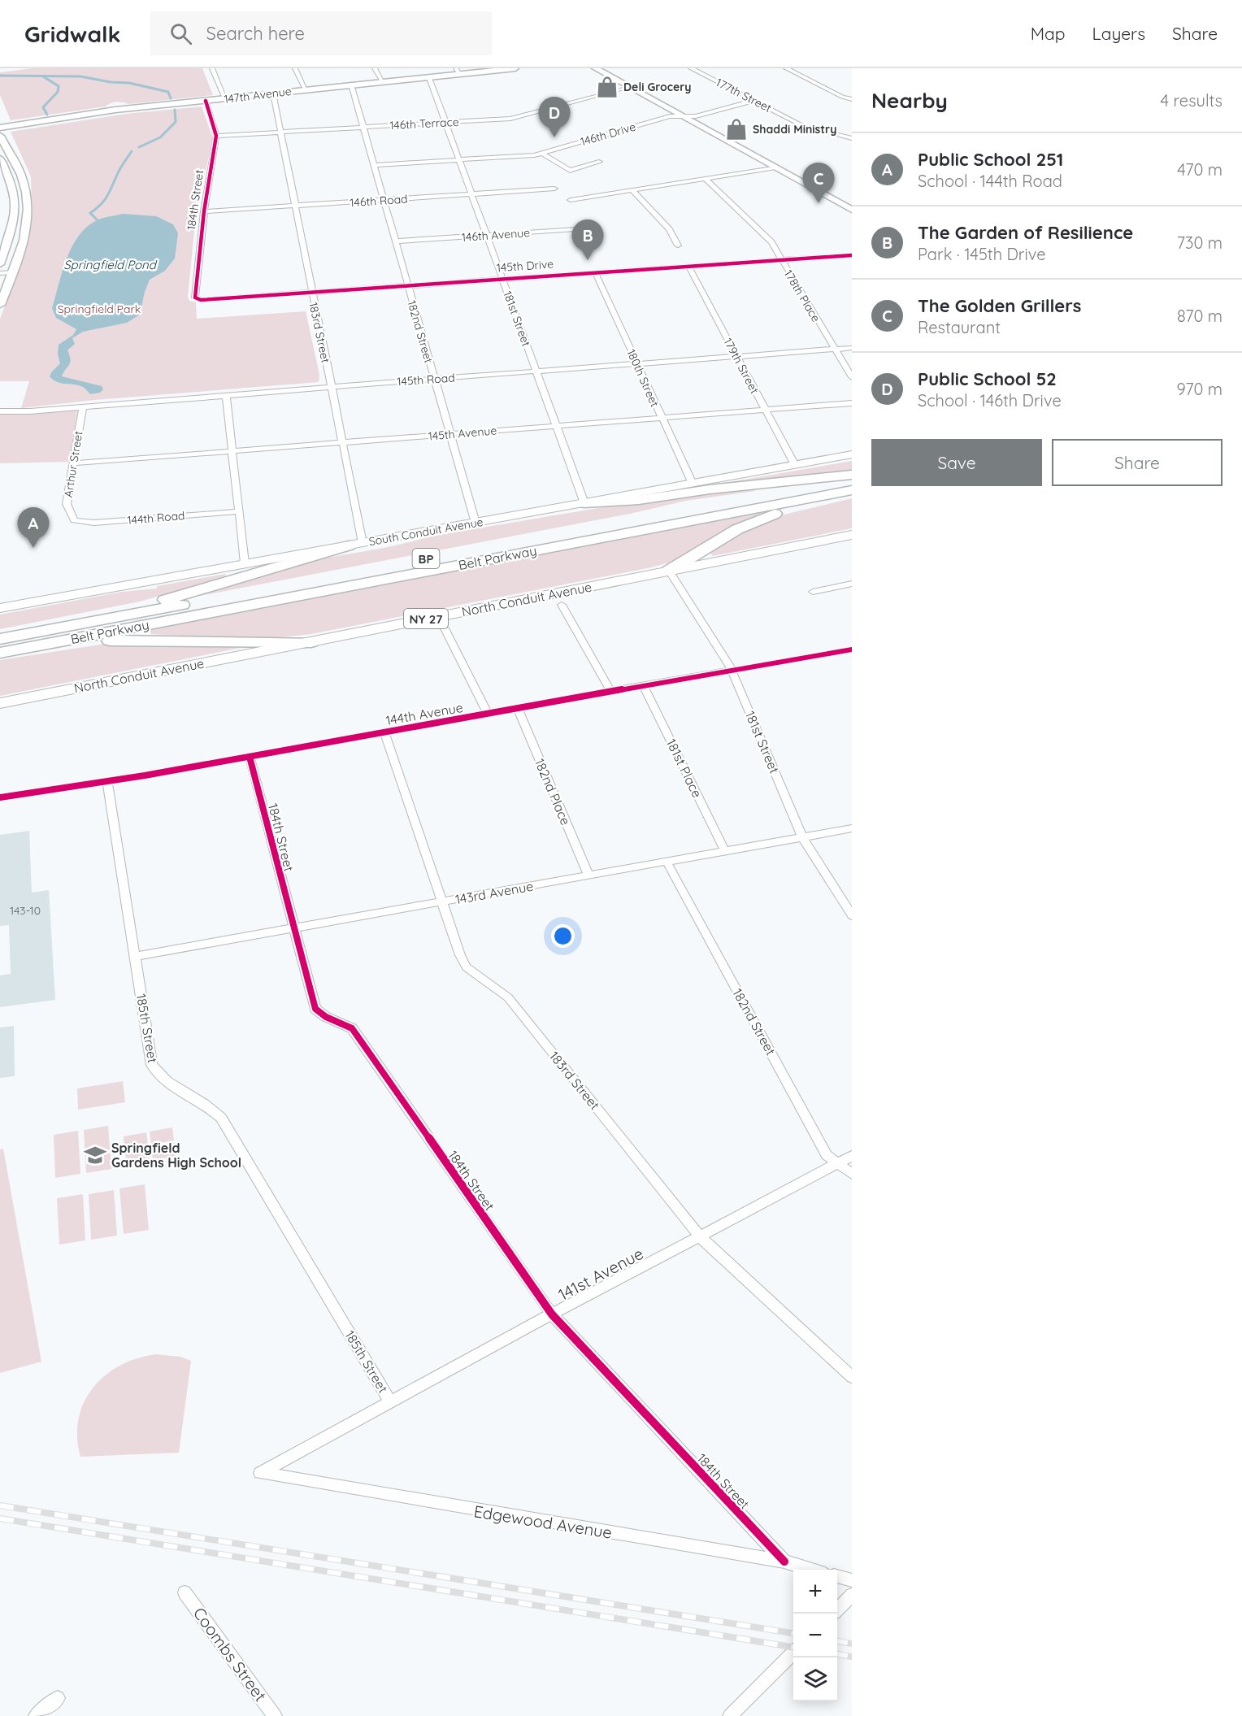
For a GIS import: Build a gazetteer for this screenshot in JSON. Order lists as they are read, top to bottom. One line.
{"streets":{"highway":["Belt Parkway","BP"],"main road":["South Conduit Avenue","North Conduit Avenue","NY 27"],"street":["147th Avenue","177th Street","146th Terrace","146th Drive","184th Street","146th Road","146th Avenue","145th Drive","178th Place","181st Street","182nd Street","183rd Street","179th Street","180th Street","145th Road","145th Avenue","Arthur Street","144th Road","144th Avenue","181st Place","182nd Place","143rd Avenue","185th Street","141st Avenue","Edgewood Avenue","Coombs Street"]},"crossings":[["147th Avenue","184th Street"],["147th Avenue","181st Street"],["147th Avenue","182nd Street"],["147th Avenue","183rd Street"],["177th Street","146th Drive"],["146th Terrace","184th Street"],["146th Terrace","181st Street"],["146th Terrace","182nd Street"],["146th Terrace","183rd Street"],["146th Drive","181st Street"],["146th Drive","182nd Street"],["184th Street","146th Road"],["184th Street","145th Drive"],["184th Street","144th Avenue"],["184th Street","143rd Avenue"],["184th Street","141st Avenue"],["184th Street","Edgewood Avenue"],["146th Road","181st Street"],["146th Road","182nd Street"],["146th Road","183rd Street"],["146th Avenue","181st Street"],["146th Avenue","182nd Street"],["145th Drive","178th Place"],["145th Drive","181st Street"],["145th Drive","182nd Street"],["145th Drive","183rd Street"],["145th Drive","179th Street"],["145th Drive","180th Street"],["178th Place","145th Road"],["181st Street","145th Road"],["181st Street","145th Avenue"],["181st Street","South Conduit Avenue"],["181st Street","North Conduit Avenue"],["181st Street","144th Avenue"],["181st Street","143rd Avenue"],["182nd Street","145th Road"],["182nd Street","145th Avenue"],["182nd Street","South Conduit Avenue"],["182nd Street","143rd Avenue"],["182nd Street","141st Avenue"],["183rd Street","145th Road"],["183rd Street","145th Avenue"],["183rd Street","South Conduit Avenue"],["183rd Street","144th Avenue"],["183rd Street","143rd Avenue"],["183rd Street","141st Avenue"],["179th Street","145th Road"],["179th Street","145th Avenue"],["179th Street","South Conduit Avenue"],["180th Street","145th Road"],["180th Street","145th Avenue"],["180th Street","South Conduit Avenue"],["145th Road","Arthur Street"],["145th Avenue","Arthur Street"],["Arthur Street","144th Road"],["144th Avenue","181st Place"],["144th Avenue","182nd Place"],["144th Avenue","185th Street"],["181st Place","143rd Avenue"],["182nd Place","143rd Avenue"],["143rd Avenue","185th Street"],["185th Street","141st Avenue"],["141st Avenue","Edgewood Avenue"]],"water":["Springfield Pond"],"parks":["Springfield Park"],"places":{"shop":["Deli Grocery","Shaddi Ministry"],"school or university":["Springfield Gardens High School"]},"house_numbers":["143-10"],"page":{"header":"Gridwalk","search":"Search here","nav":["Map","Layers","Share"],"heading":["Nearby","4 results"],"pins":["D","C","B","A"],"list":[{"mark":"A","name":"Public School 251","note":"School · 144th Road","value":"470 m"},{"mark":"B","name":"The Garden of Resilience","note":"Park · 145th Drive","value":"730 m"},{"mark":"C","name":"The Golden Grillers","note":"Restaurant","value":"870 m"},{"mark":"D","name":"Public School 52","note":"School · 146th Drive","value":"970 m"}],"buttons":["Save","Share"],"map_buttons":["+","−"]}}
